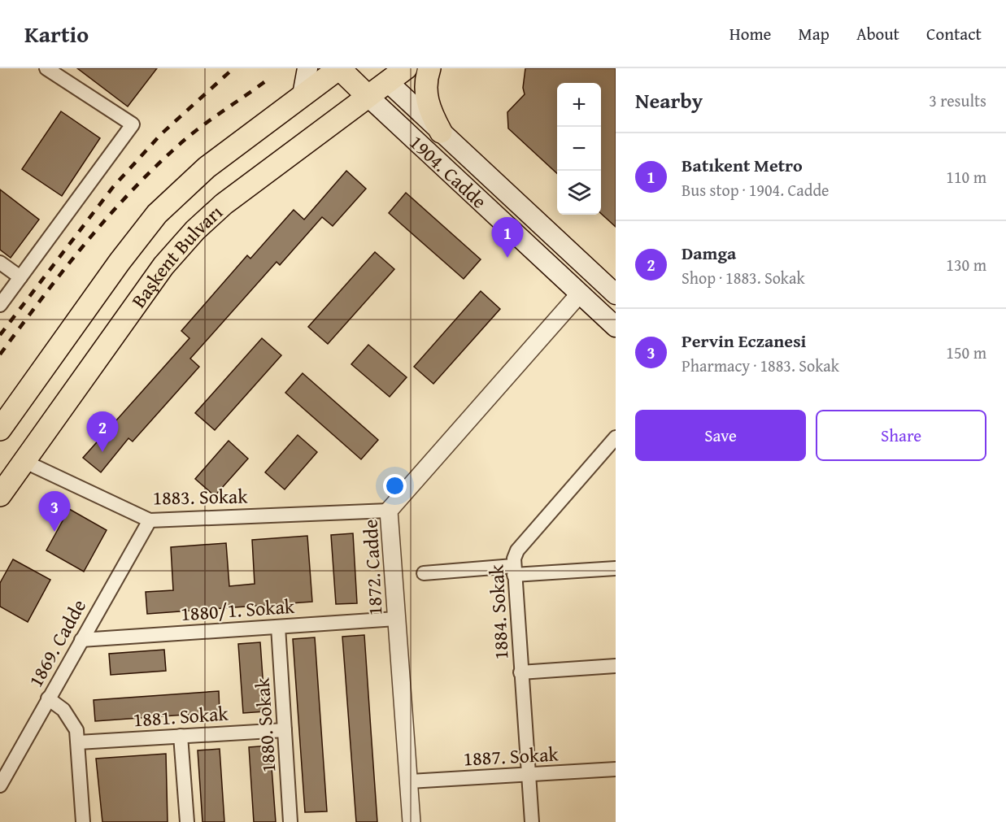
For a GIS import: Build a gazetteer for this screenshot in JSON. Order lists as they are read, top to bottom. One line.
{"streets":{"main road":["1904. Cadde","Başkent Bulvarı"],"street":["1883. Sokak","1872. Cadde","1880/1. Sokak","1884. Sokak","1869. Cadde","1881. Sokak","1880. Sokak","1887. Sokak"]},"crossings":[["1904. Cadde","Başkent Bulvarı"],["1904. Cadde","1872. Cadde"],["Başkent Bulvarı","1883. Sokak"],["1883. Sokak","1872. Cadde"],["1883. Sokak","1869. Cadde"],["1872. Cadde","1880/1. Sokak"],["1872. Cadde","1887. Sokak"],["1880/1. Sokak","1869. Cadde"],["1880/1. Sokak","1880. Sokak"],["1884. Sokak","1887. Sokak"],["1881. Sokak","1880. Sokak"]],"page":{"header":"Kartio","nav":["Home","Map","About","Contact"],"heading":["Nearby","3 results"],"map_buttons":["+","−"],"list":[{"mark":"1","name":"Batıkent Metro","note":"Bus stop · 1904. Cadde","value":"110 m"},{"mark":"2","name":"Damga","note":"Shop · 1883. Sokak","value":"130 m"},{"mark":"3","name":"Pervin Eczanesi","note":"Pharmacy · 1883. Sokak","value":"150 m"}],"pins":["1","2","3"],"buttons":["Save","Share"]}}
